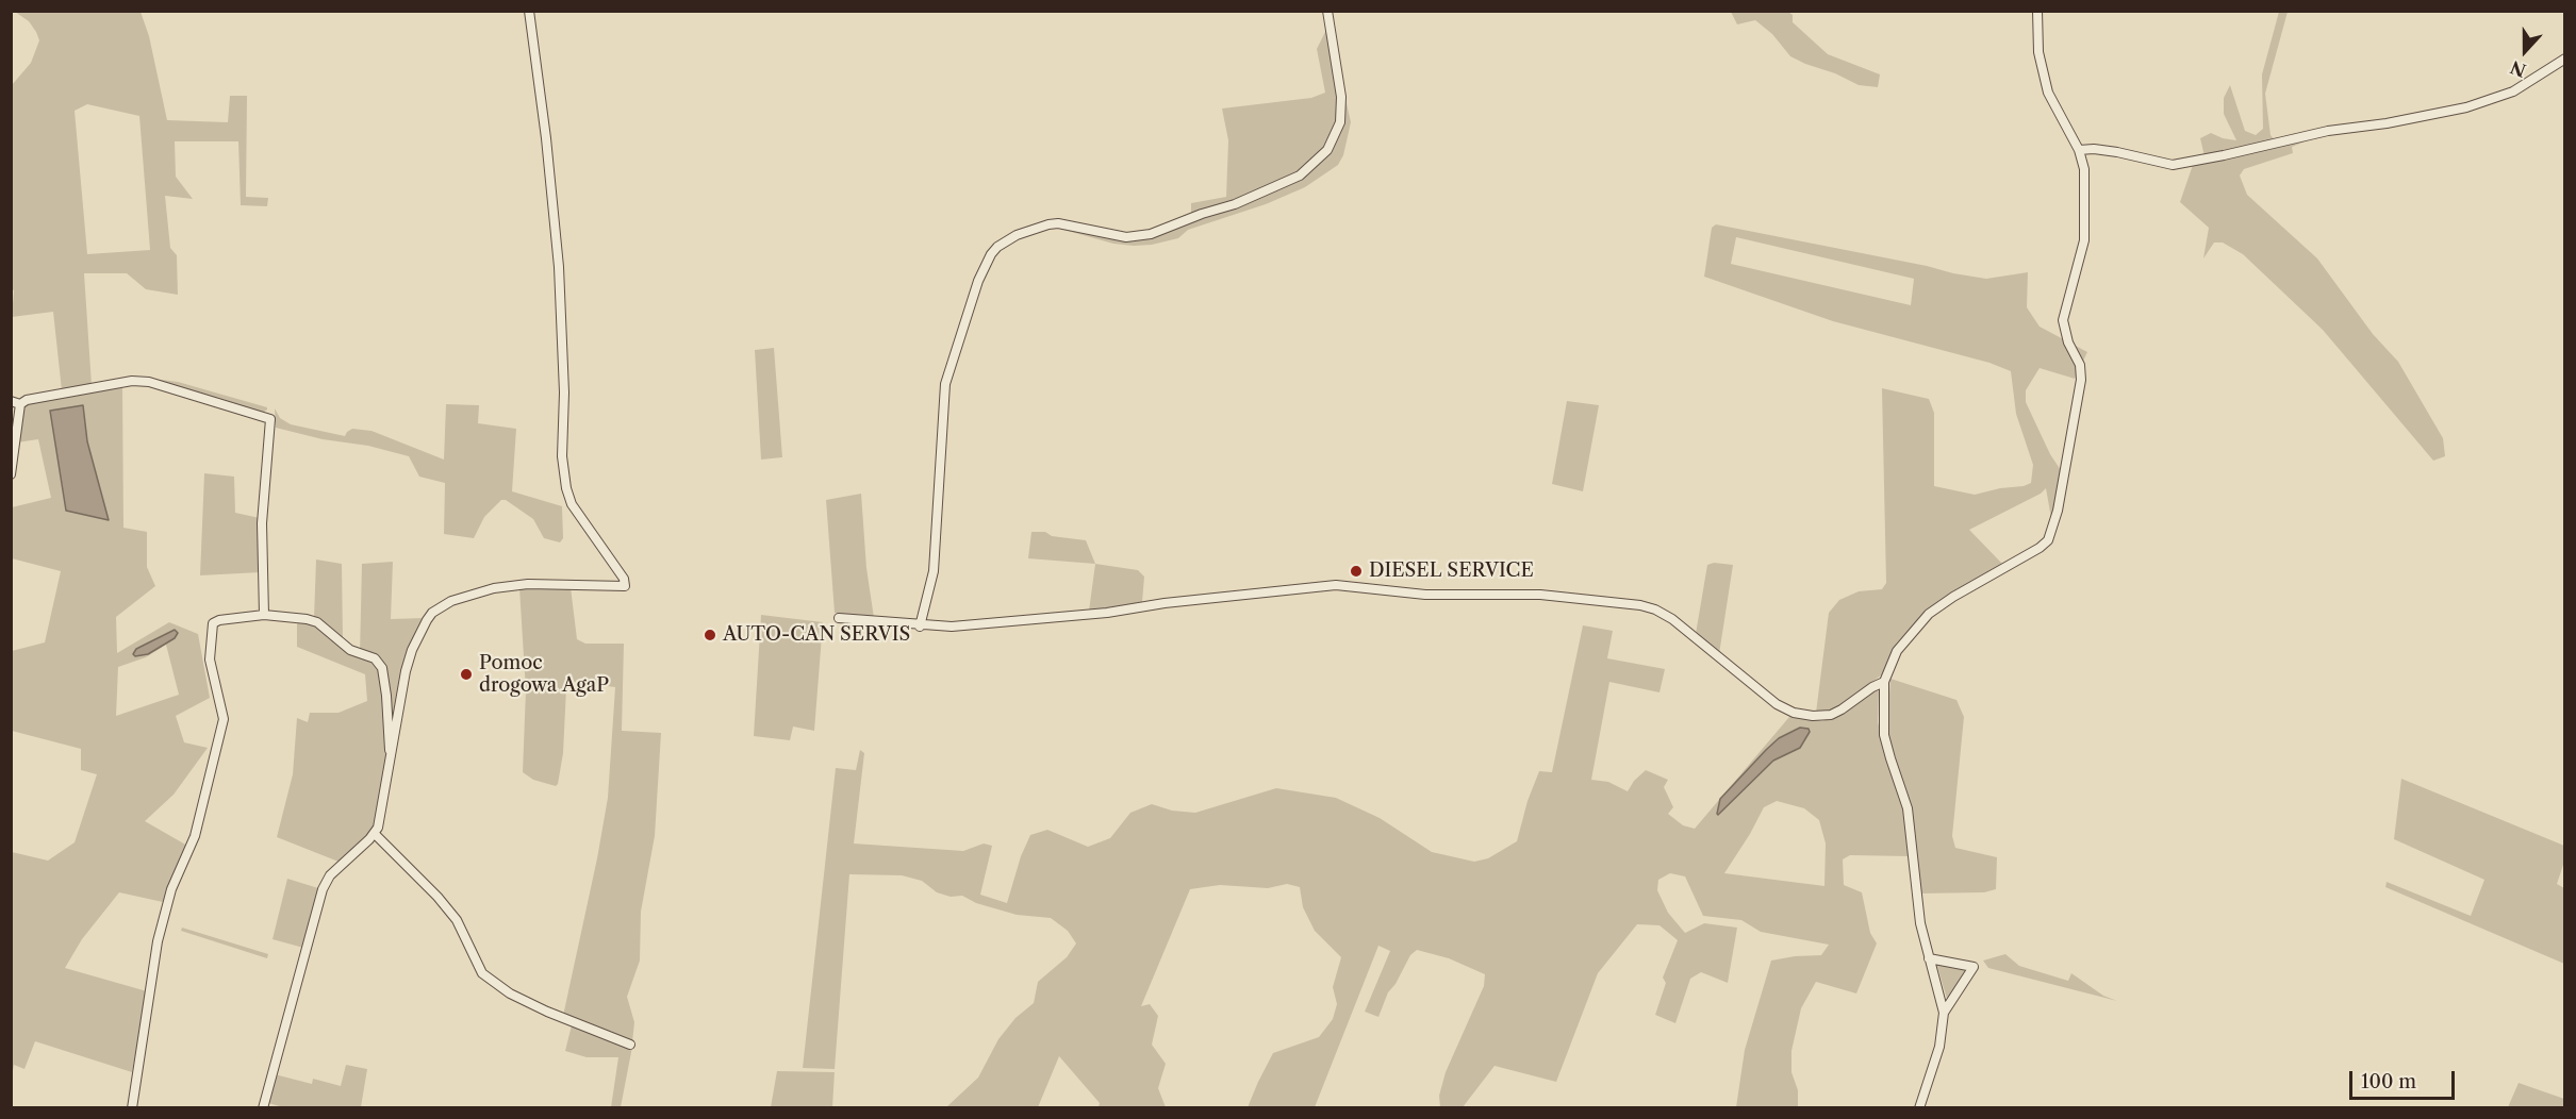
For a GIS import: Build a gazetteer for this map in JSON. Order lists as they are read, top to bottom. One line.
{"places":["DIESEL SERVICE","AUTO-CAN SERVIS","Pomoc drogowa AgaP"],"scale_bar":"100 m","north":"bottom"}
